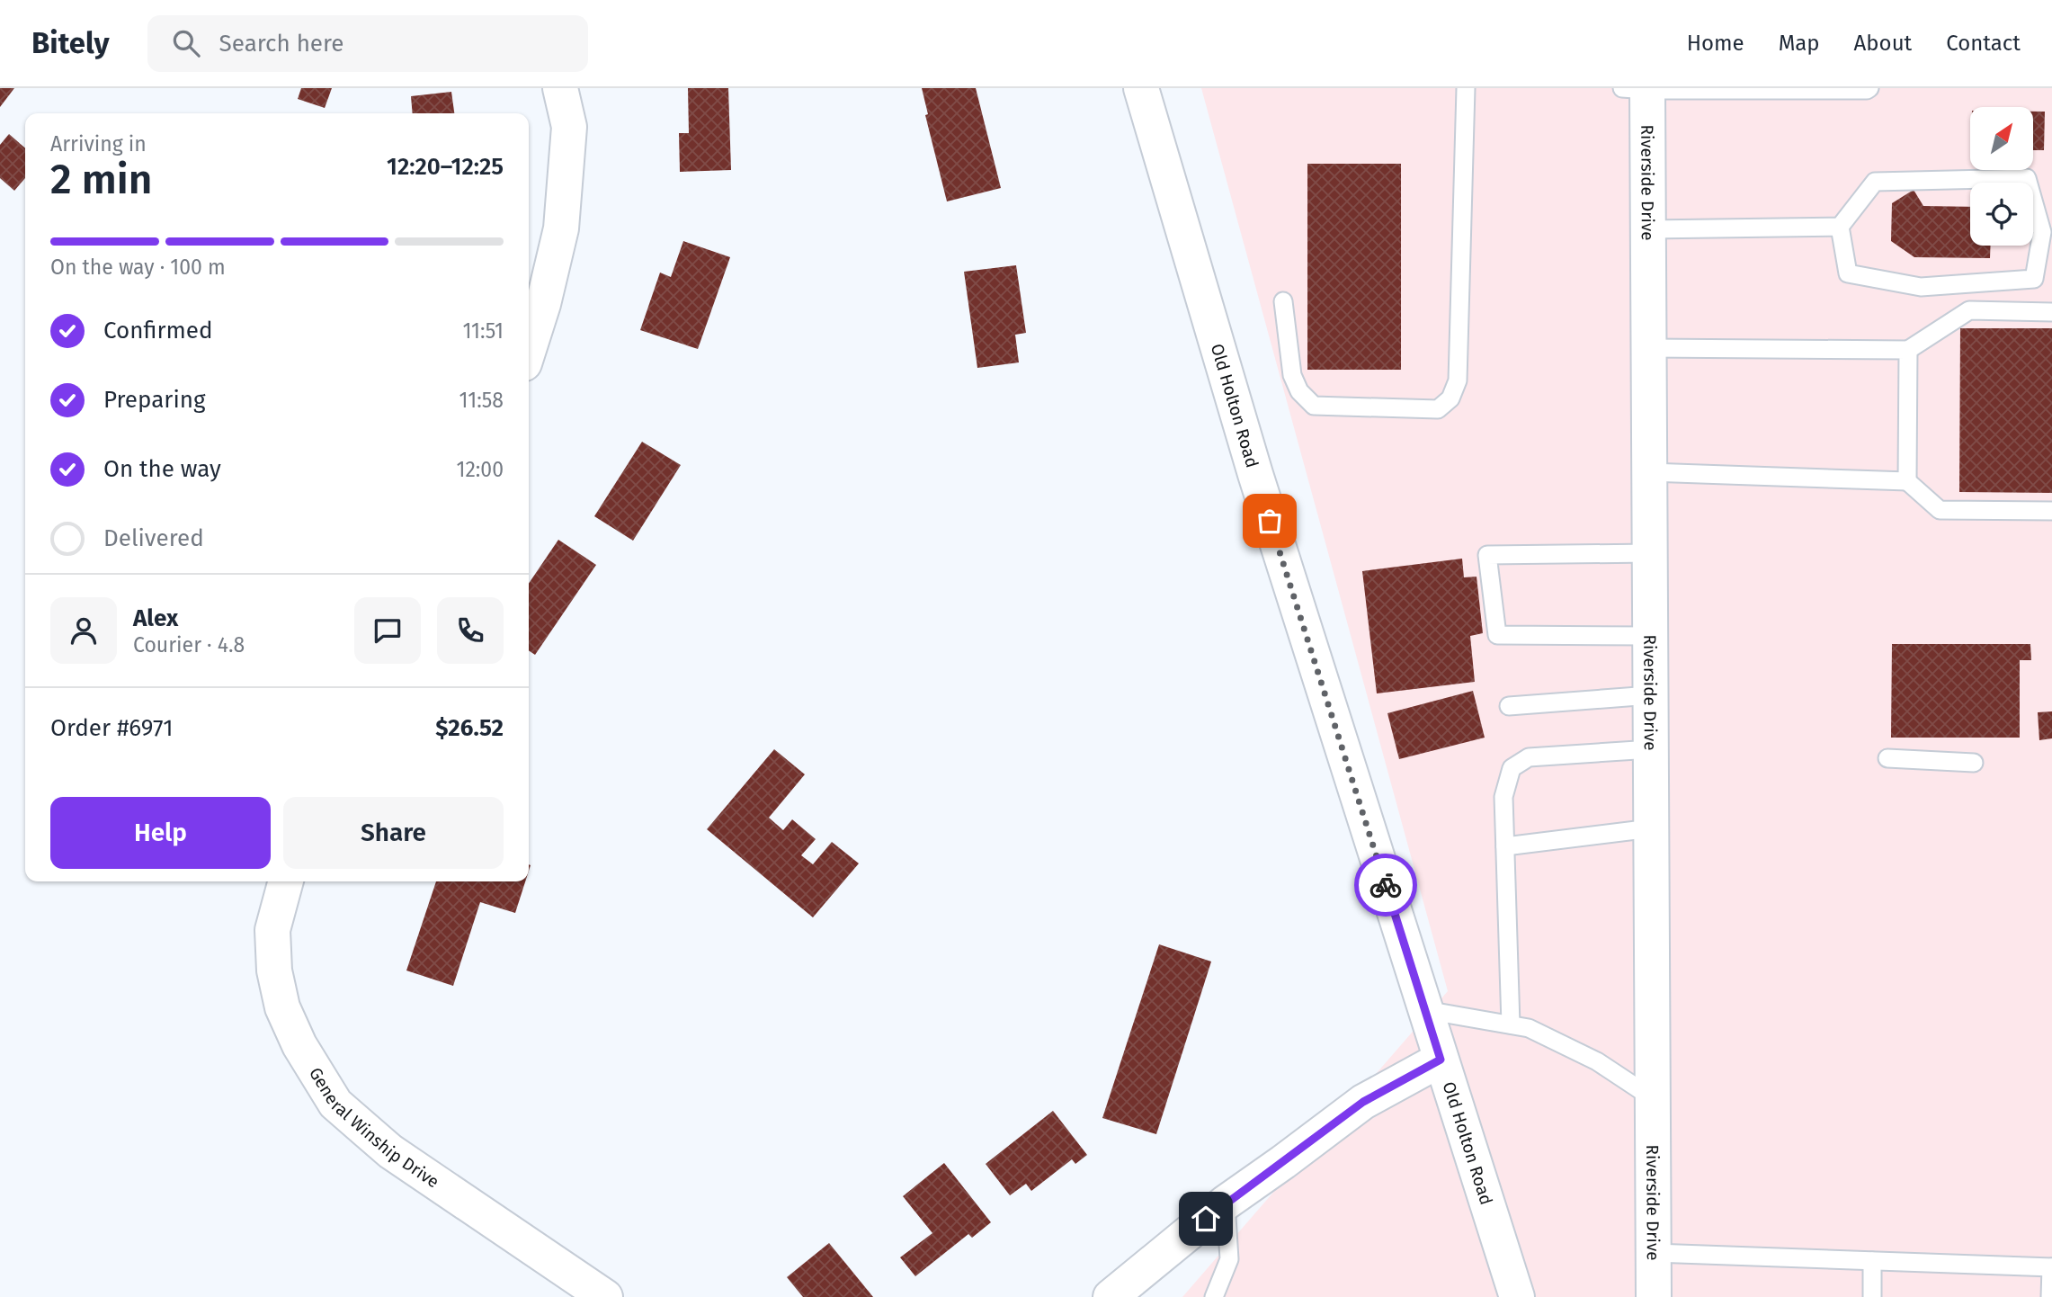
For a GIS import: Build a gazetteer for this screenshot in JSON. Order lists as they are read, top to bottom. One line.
{"streets":{"street":["Riverside Drive","Old Holton Road","General Winship Drive"]},"north":"top right","page":{"header":"Bitely","search":"Search here","nav":["Home","Map","About","Contact"],"heading":["2 min","Arriving in","12:20–12:25"],"panel":["Alex","Courier · 4.8","Order #6971","$26.52"],"bar":"On the way · 100 m","list":[["Confirmed","11:51"],["Preparing","11:58"],["On the way","12:00"],"Delivered"],"buttons":["Help","Share"]}}
